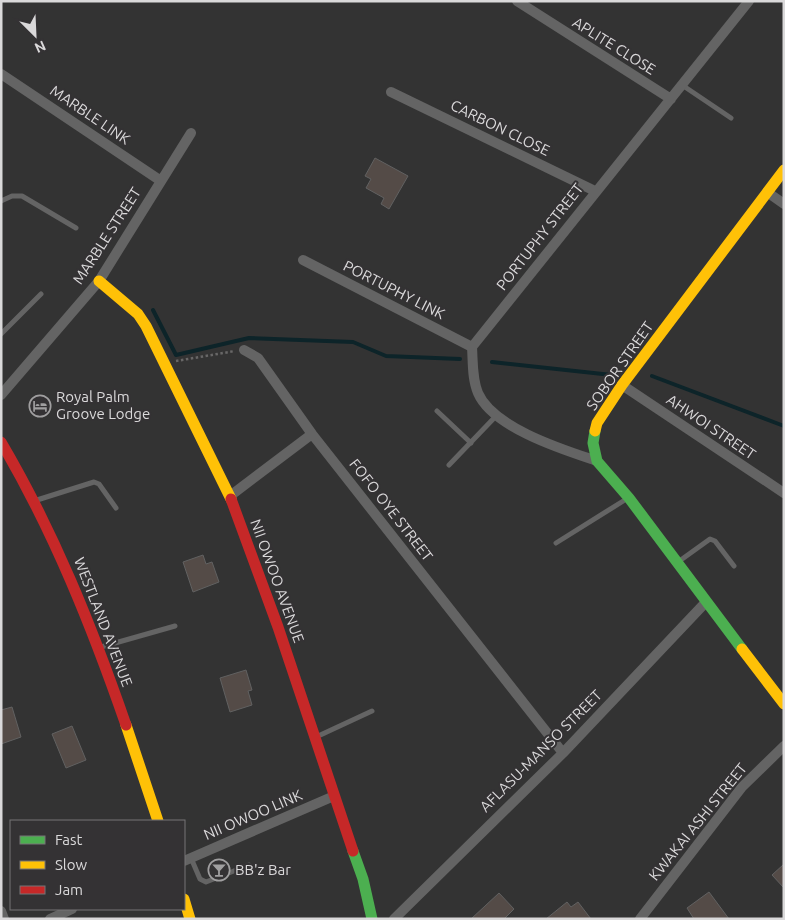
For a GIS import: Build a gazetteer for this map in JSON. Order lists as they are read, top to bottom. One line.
{"streets":{"street":["APLITE CLOSE","MARBLE LINK","CARBON CLOSE","MARBLE STREET","PORTUPHY STREET","PORTUPHY LINK","SOBOR STREET","AHWOI STREET","FOFO OYE STREET","NII OWOO AVENUE","WESTLAND AVENUE","AFLASU-MANSO STREET","NII OWOO LINK","KWAKAI ASHI STREET"]},"crossings":[["APLITE CLOSE","PORTUPHY STREET"],["MARBLE LINK","MARBLE STREET"],["CARBON CLOSE","PORTUPHY STREET"],["MARBLE STREET","NII OWOO AVENUE"],["PORTUPHY STREET","PORTUPHY LINK"],["SOBOR STREET","AHWOI STREET"],["FOFO OYE STREET","AFLASU-MANSO STREET"],["NII OWOO AVENUE","NII OWOO LINK"]],"places":{"hotel":["Royal Palm Groove Lodge"],"bar":["BB'z Bar"]},"legend":["Fast","Slow","Jam"],"north":"bottom right"}
